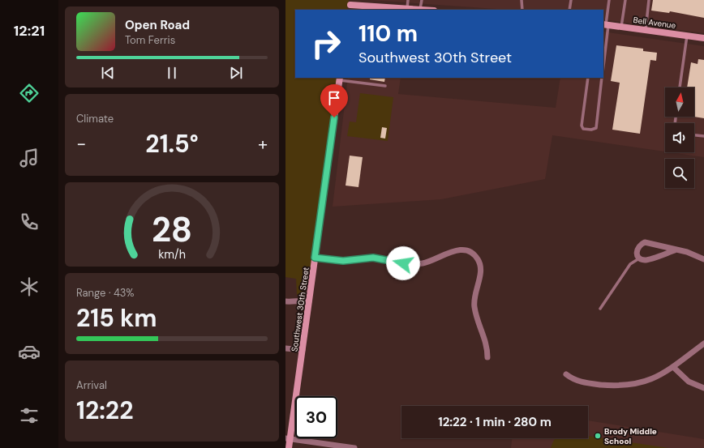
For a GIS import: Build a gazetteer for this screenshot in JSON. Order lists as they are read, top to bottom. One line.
{"streets":{"street":["Bell Avenue","Southwest 30th Street"]},"places":["Brody Middle School"],"north":"top","page":{"tabs":"12:21","turn":["110 m","Southwest 30th Street"],"song":["Open Road","Tom Ferris"],"tile":["Climate",["Range · 43%","215 km"],["Arrival","12:22"]],"heat":["−","21.5°","+"],"limit":"30","trip":"12:22 · 1 min · 280 m","gauge":["28","km/h"]}}
